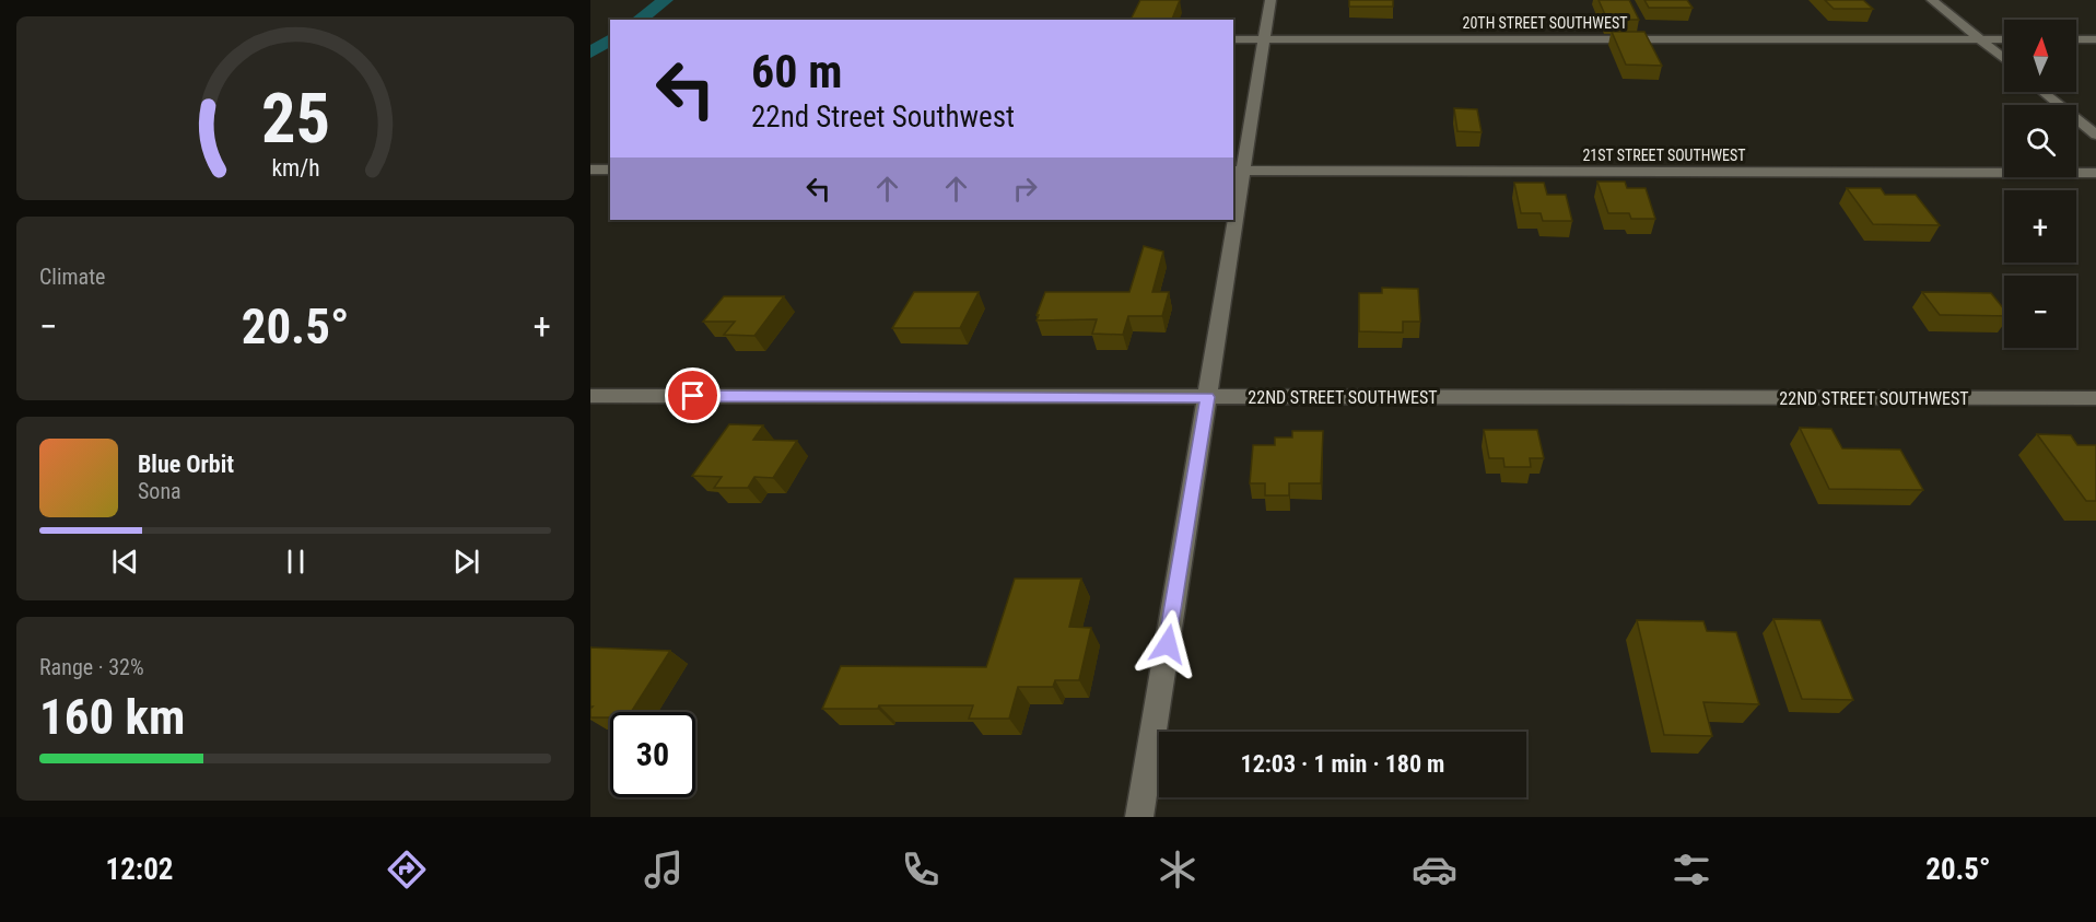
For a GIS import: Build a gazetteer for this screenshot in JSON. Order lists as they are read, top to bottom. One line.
{"streets":{"street":["20TH STREET SOUTHWEST","21ST STREET SOUTHWEST","22ND STREET SOUTHWEST"]},"north":"top","page":{"map_buttons":["+","−"],"turn":["60 m","22nd Street Southwest"],"tile":["Climate",["Range · 32%","160 km"]],"heat":["−","20.5°","+"],"song":["Blue Orbit","Sona"],"limit":"30","trip":"12:03 · 1 min · 180 m","tabs":["12:02","20.5°"],"gauge":["25","km/h"]}}
